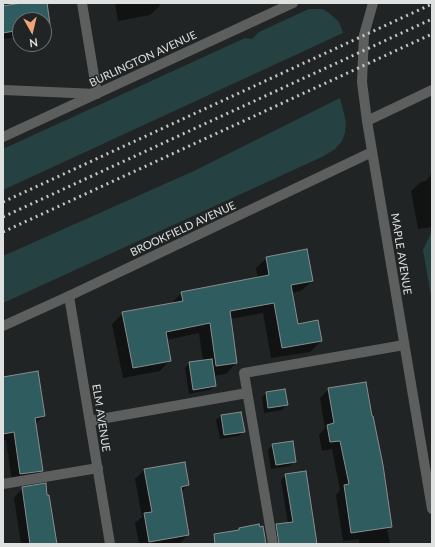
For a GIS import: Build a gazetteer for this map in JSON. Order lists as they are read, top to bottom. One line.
{"streets":{"street":["BURLINGTON AVENUE","BROOKFIELD AVENUE","MAPLE AVENUE","ELM AVENUE"]},"crossings":[["BROOKFIELD AVENUE","MAPLE AVENUE"],["BROOKFIELD AVENUE","ELM AVENUE"]],"north":"bottom"}
